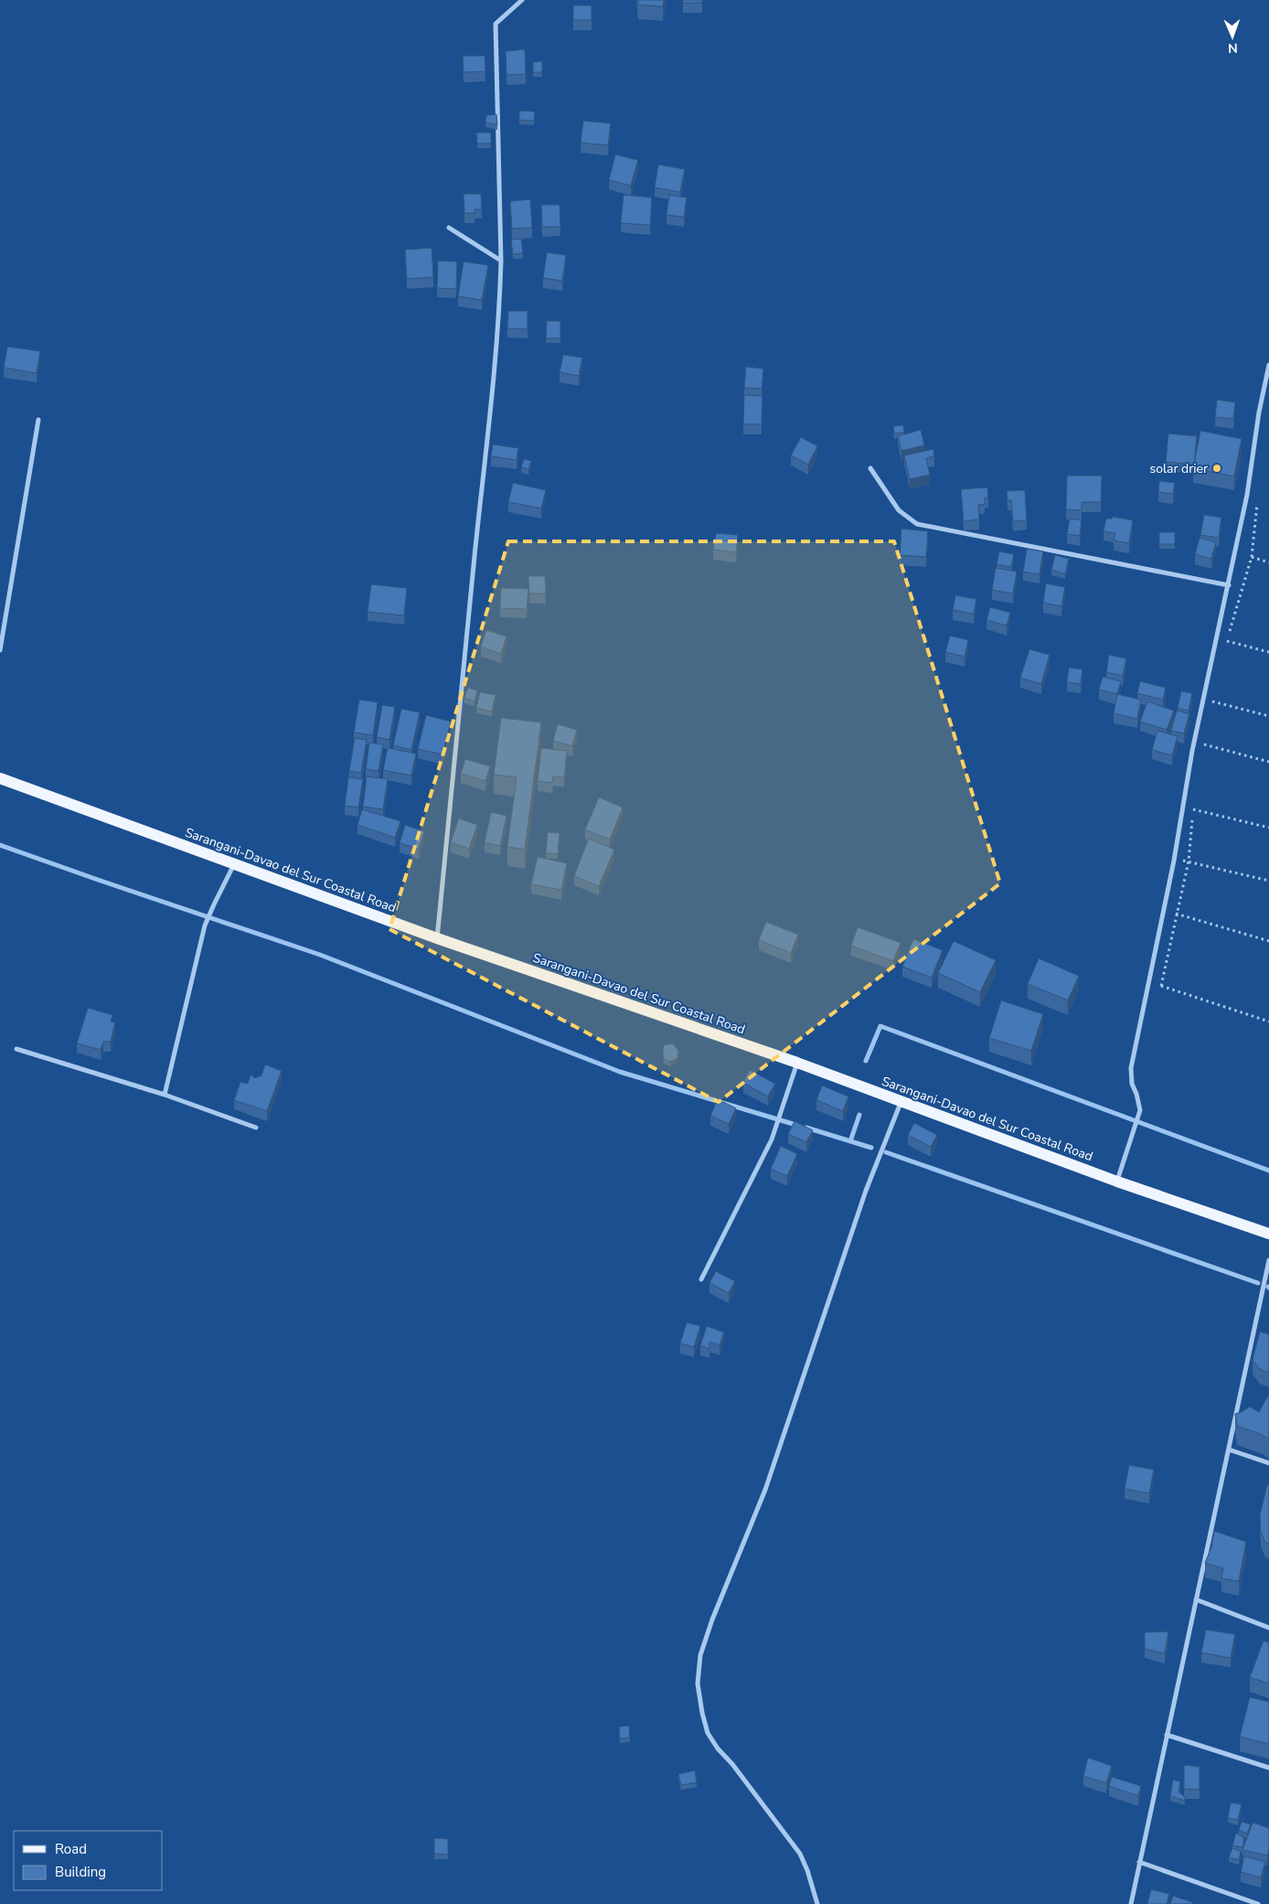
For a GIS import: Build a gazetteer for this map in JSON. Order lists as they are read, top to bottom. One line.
{"streets":{"main road":["Sarangani-Davao del Sur Coastal Road"]},"places":["solar drier"],"legend":["Road","Building"],"north":"bottom"}
